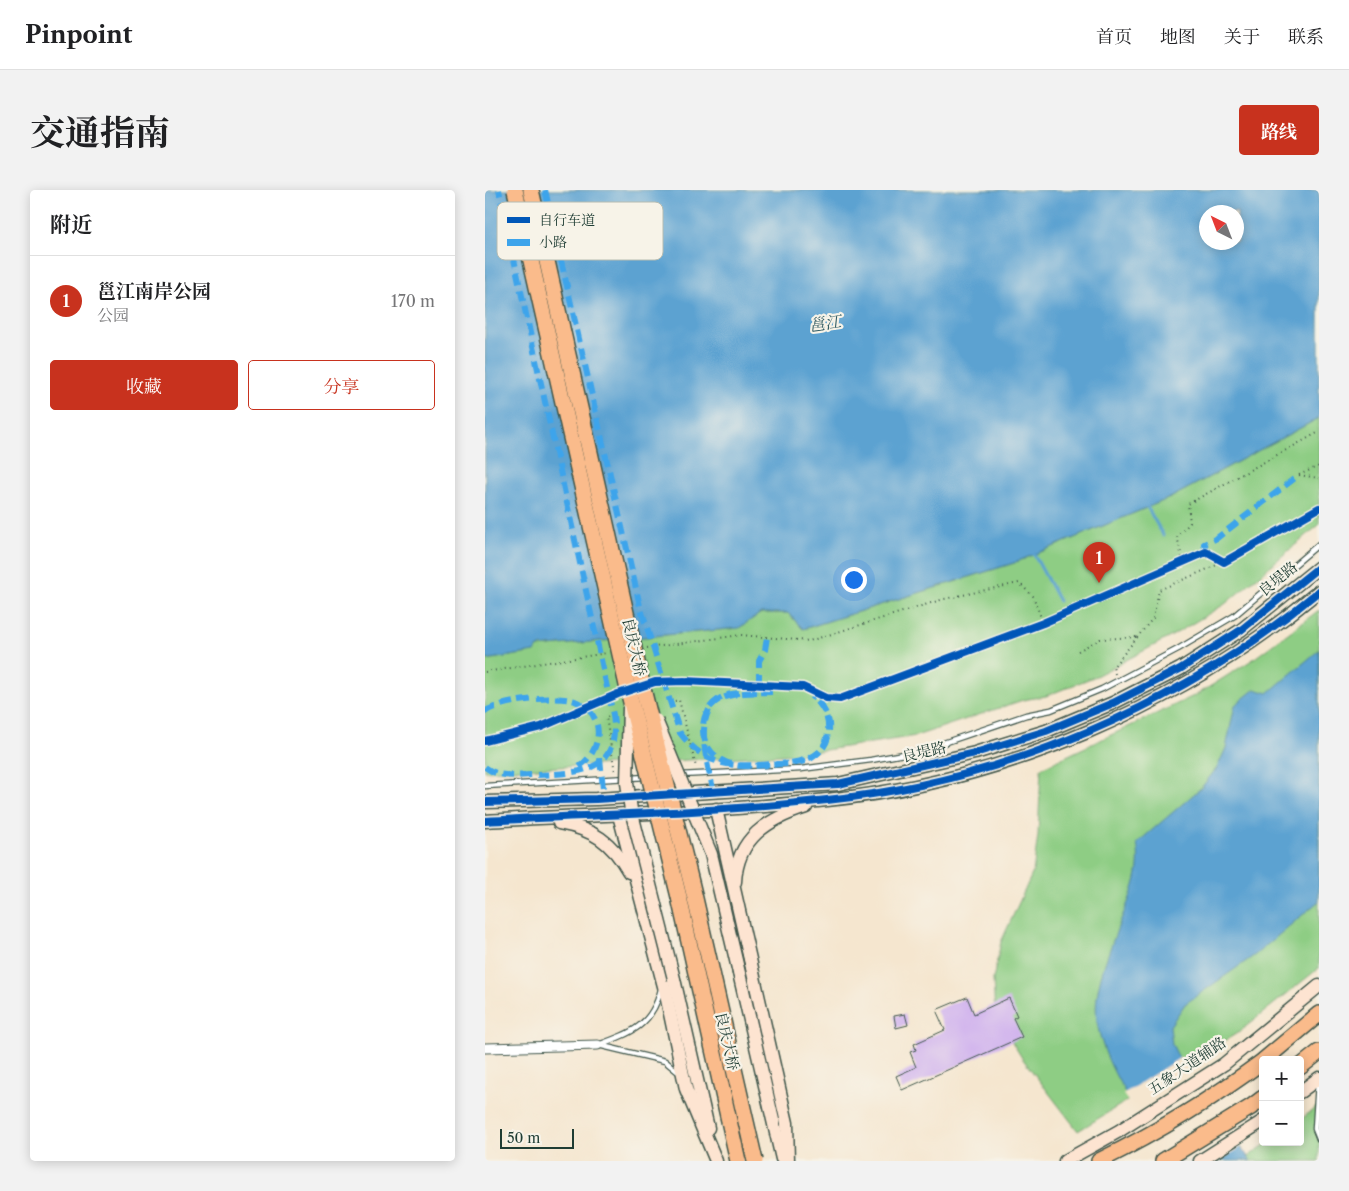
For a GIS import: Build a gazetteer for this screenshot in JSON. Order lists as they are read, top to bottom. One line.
{"streets":{"main road":["良堤路","良庆大桥","五象大道辅路"]},"water":["邕江"],"legend":["自行车道","小路"],"scale_bar":"50 m","north":"top left","page":{"header":"Pinpoint","nav":["首页","地图","关于","联系"],"title":"交通指南","buttons":["路线",["收藏","分享"]],"heading":"附近","list":[{"mark":"1","name":"邕江南岸公园","note":"公园","value":"170 m"}],"pins":"1","map_buttons":["+","−"],"scale":"50 m"}}
